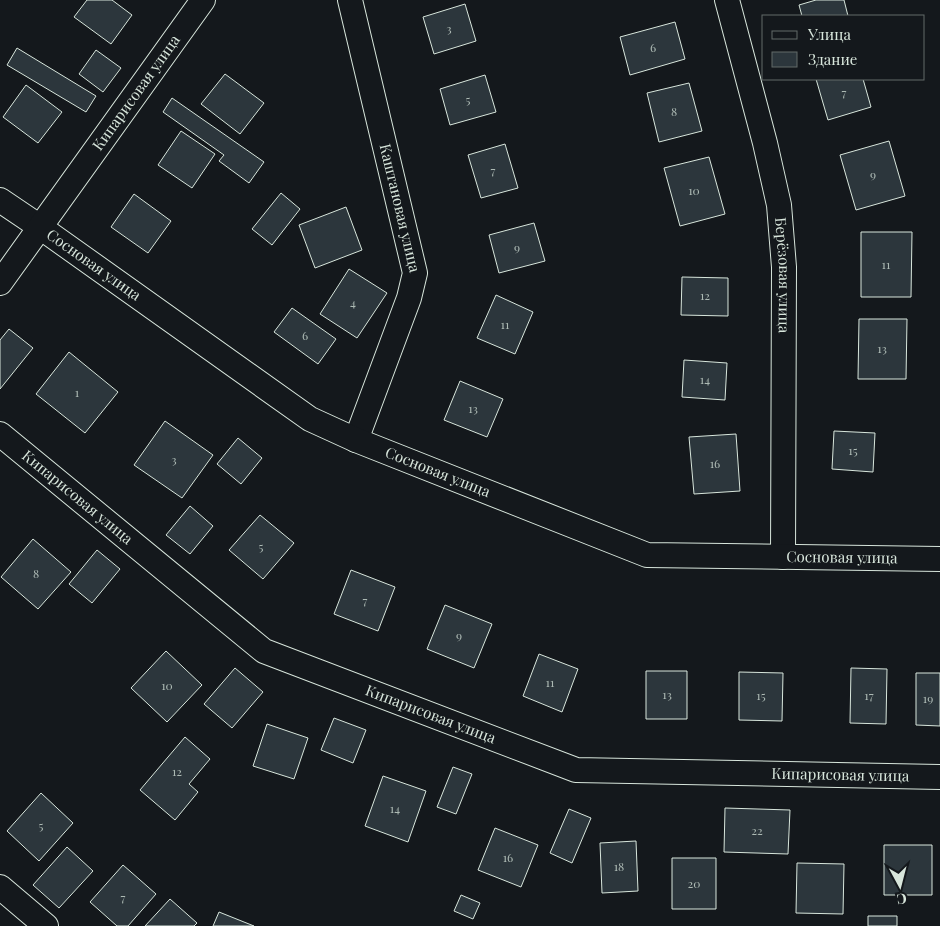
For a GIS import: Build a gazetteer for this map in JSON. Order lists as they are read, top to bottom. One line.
{"streets":{"street":["Кипарисовая улица","Каштановая улица","Сосновая улица","Берёзовая улица"]},"crossings":[["Кипарисовая улица","Сосновая улица"],["Каштановая улица","Сосновая улица"],["Сосновая улица","Берёзовая улица"]],"house_numbers":["3","6","7","5","8","7","9","10","9","11","12","4","11","6","13","14","1","13","15","3","16","5","8","7","9","11","10","13","15","17","19","12","14","5","22","16","18","20","7"],"legend":["Улица","Здание"],"north":"bottom"}
